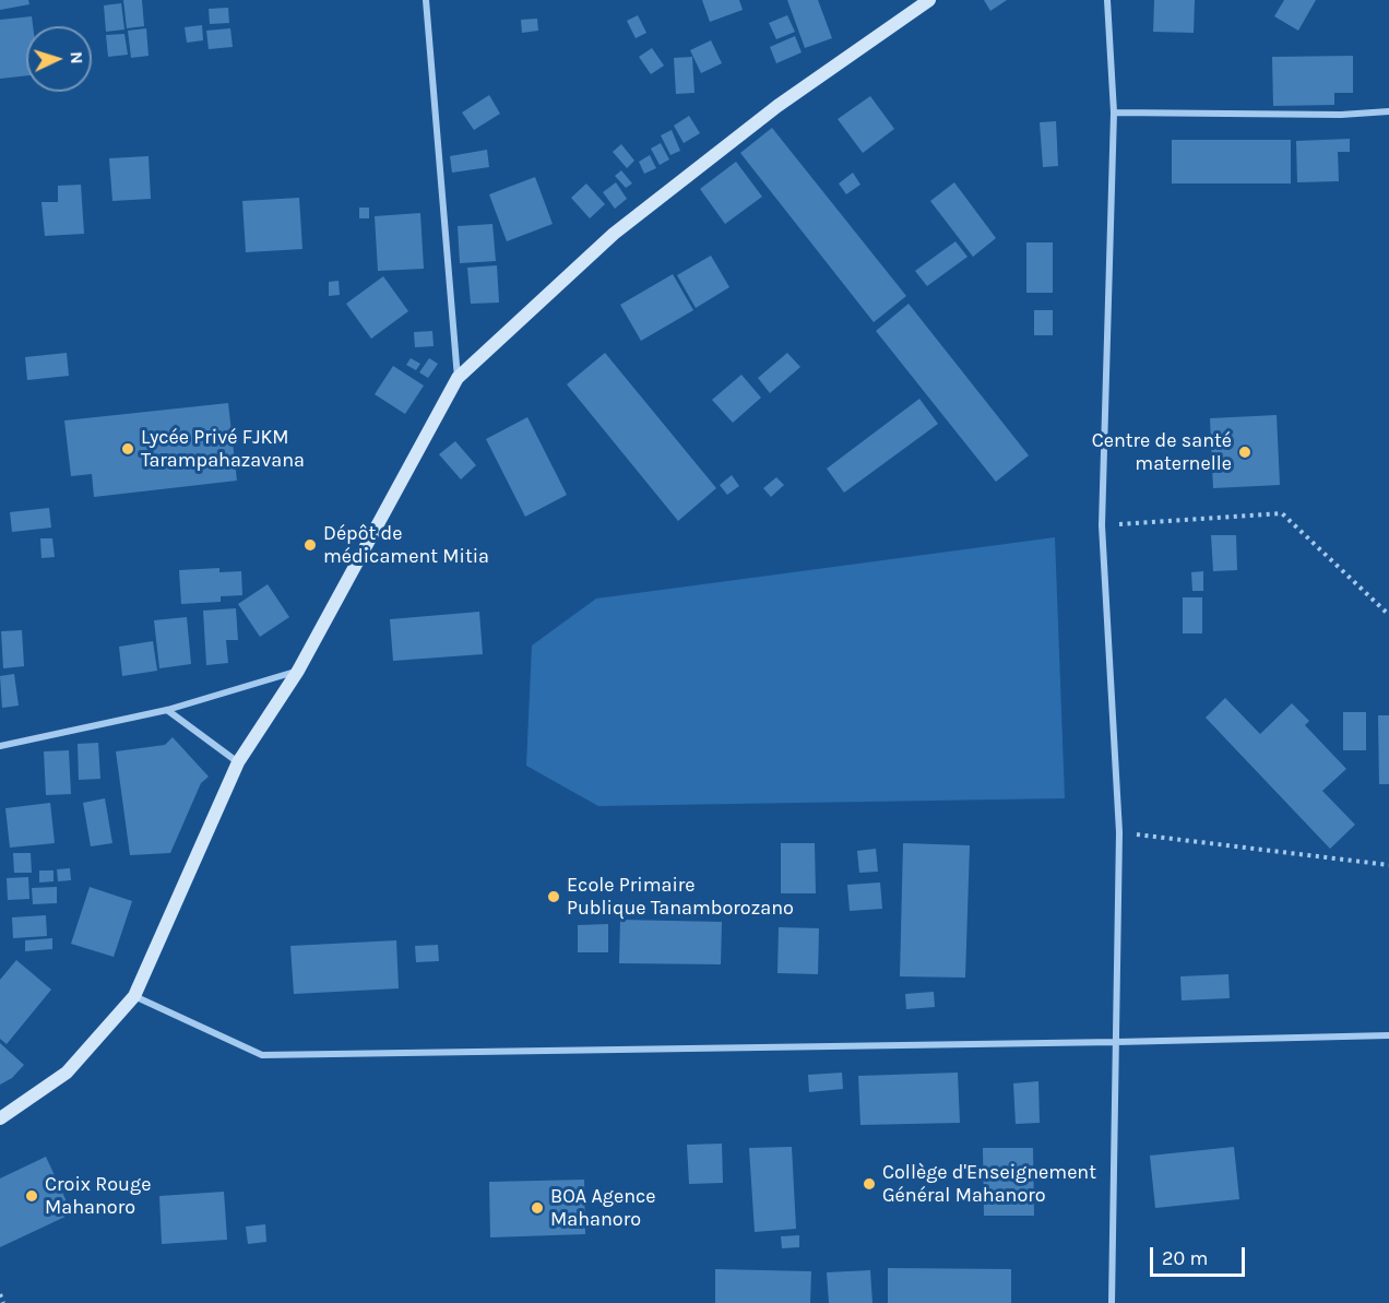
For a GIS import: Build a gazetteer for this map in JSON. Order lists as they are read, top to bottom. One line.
{"places":["Lycée Privé FJKM Tarampahazavana","Centre de santé maternelle","Dépôt de médicament Mitia","Ecole Primaire Publique Tanamborozano","Collège d'Enseignement Général Mahanoro","Croix Rouge Mahanoro","BOA Agence Mahanoro"],"scale_bar":"20 m","north":"right"}
